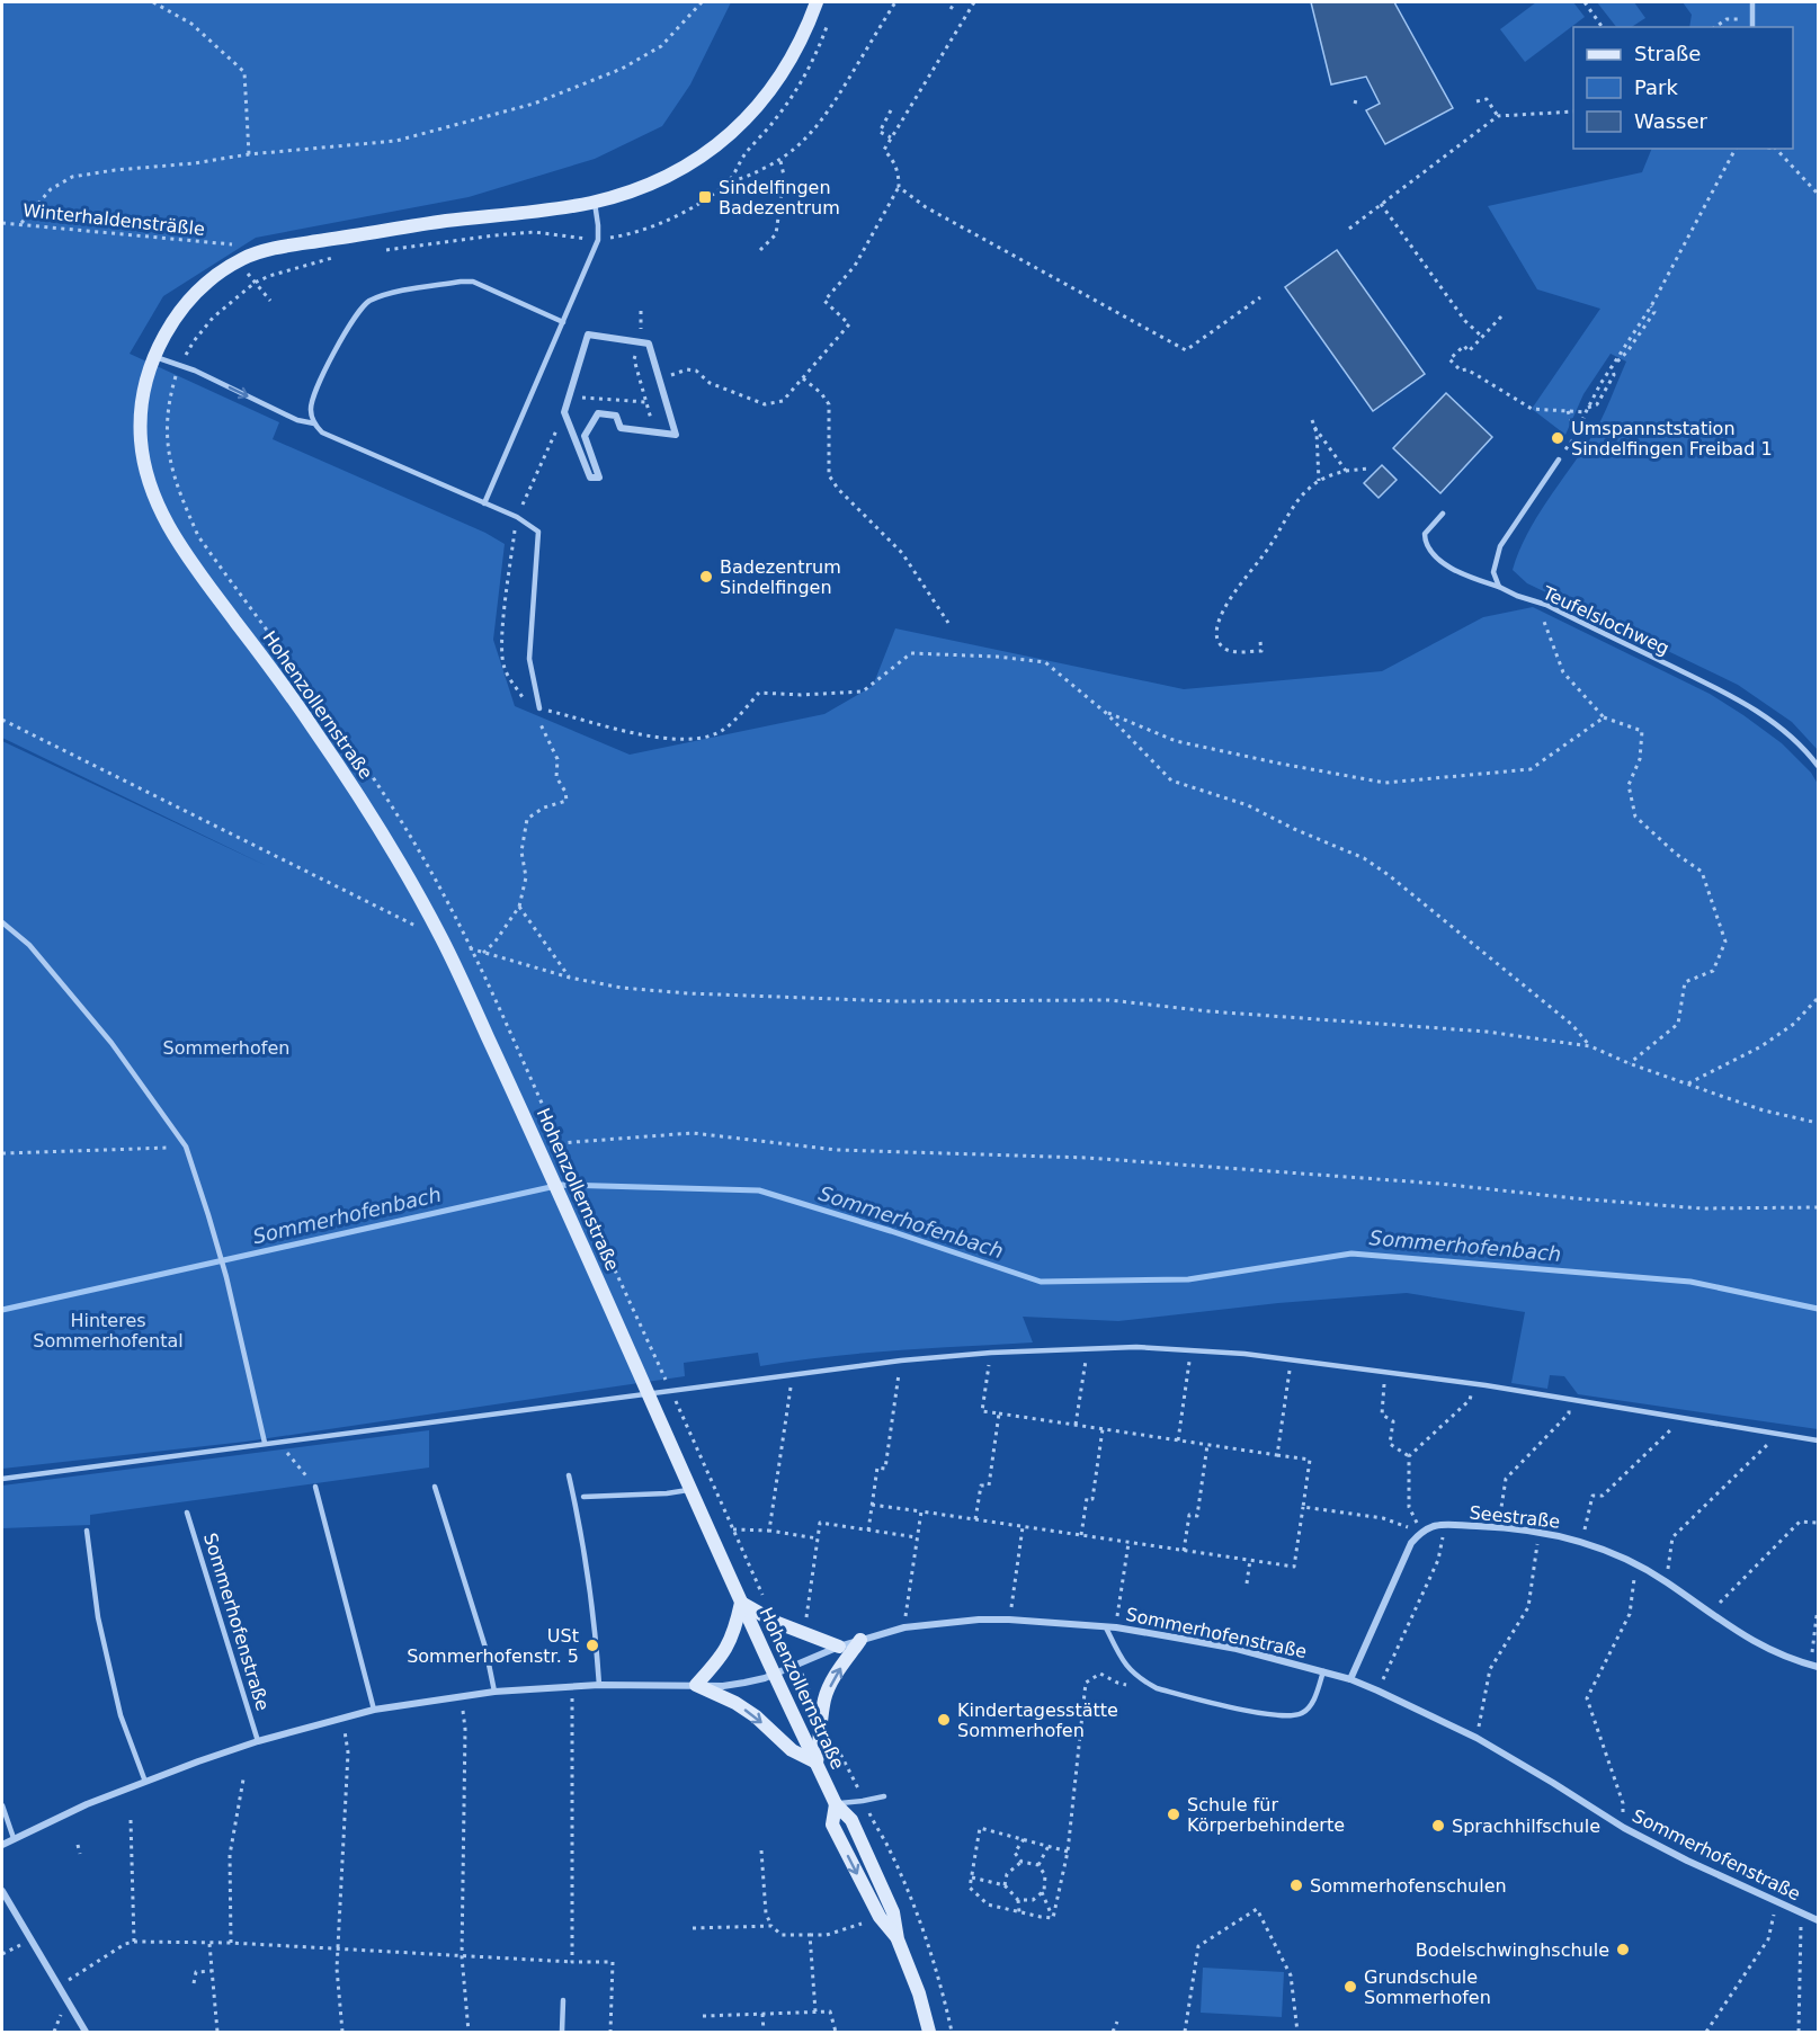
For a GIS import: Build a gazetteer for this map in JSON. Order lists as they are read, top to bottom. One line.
{"streets":{"street":["Hohenzollernstraße","Seestraße","Sommerhofenstraße"],"lane":["Teufelslochweg"],"path":["Winterhaldensträßle"]},"crossings":[["Hohenzollernstraße","Sommerhofenstraße"]],"water":["Sommerhofenbach"],"parks":["Sommerhofen","Hinteres Sommerhofental"],"places":{"transit":["Sindelfingen Badezentrum"],"other":["Umspannststation Sindelfingen Freibad 1","Badezentrum Sindelfingen","USt Sommerhofenstr. 5","Kindertagesstätte Sommerhofen","Schule für Körperbehinderte","Sprachhilfschule","Sommerhofenschulen","Bodelschwinghschule","Grundschule Sommerhofen"]},"legend":["Straße","Park","Wasser"]}
